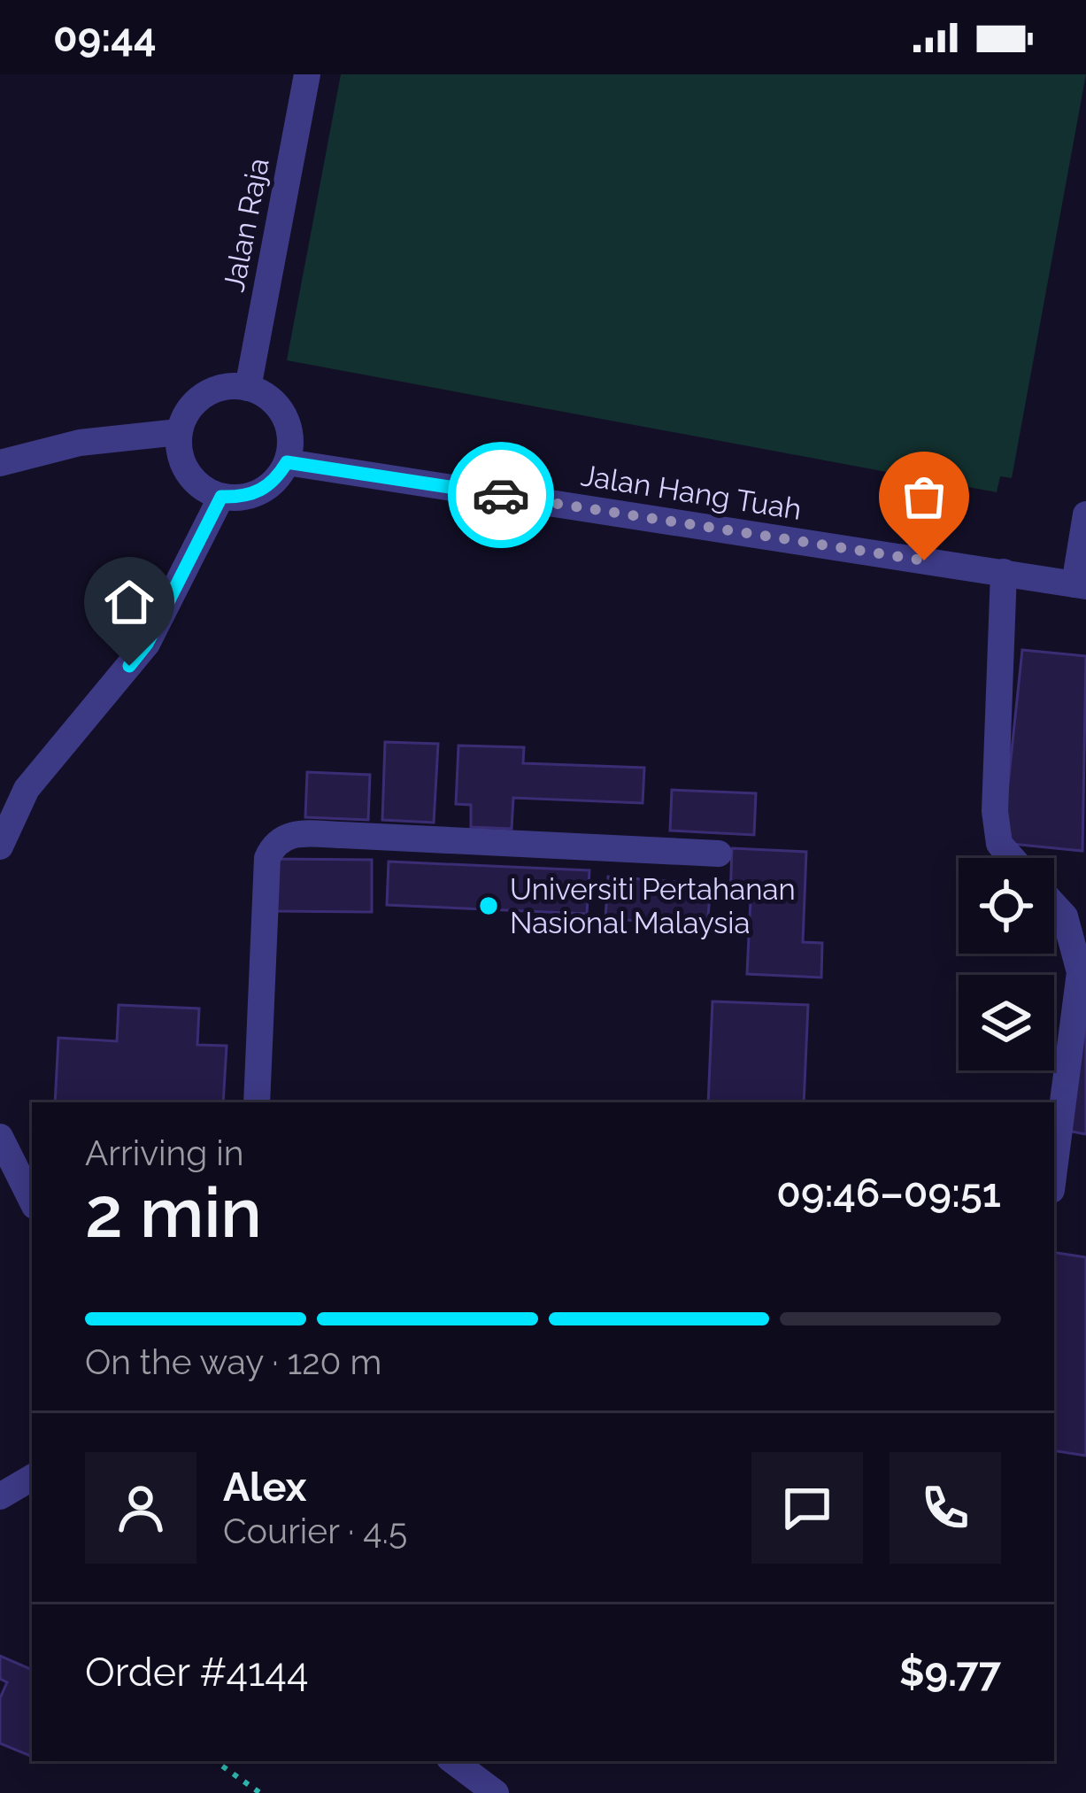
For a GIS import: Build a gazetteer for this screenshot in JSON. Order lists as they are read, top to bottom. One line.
{"streets":{"street":["Jalan Raja","Jalan Hang Tuah"]},"crossings":[["Jalan Raja","Jalan Hang Tuah"]],"places":["Universiti Pertahanan Nasional Malaysia"],"page":{"status":"09:44","heading":["2 min","Arriving in","09:46–09:51"],"panel":["Alex","Courier · 4.5","Order #4144","$9.77"],"bar":"On the way · 120 m"}}
